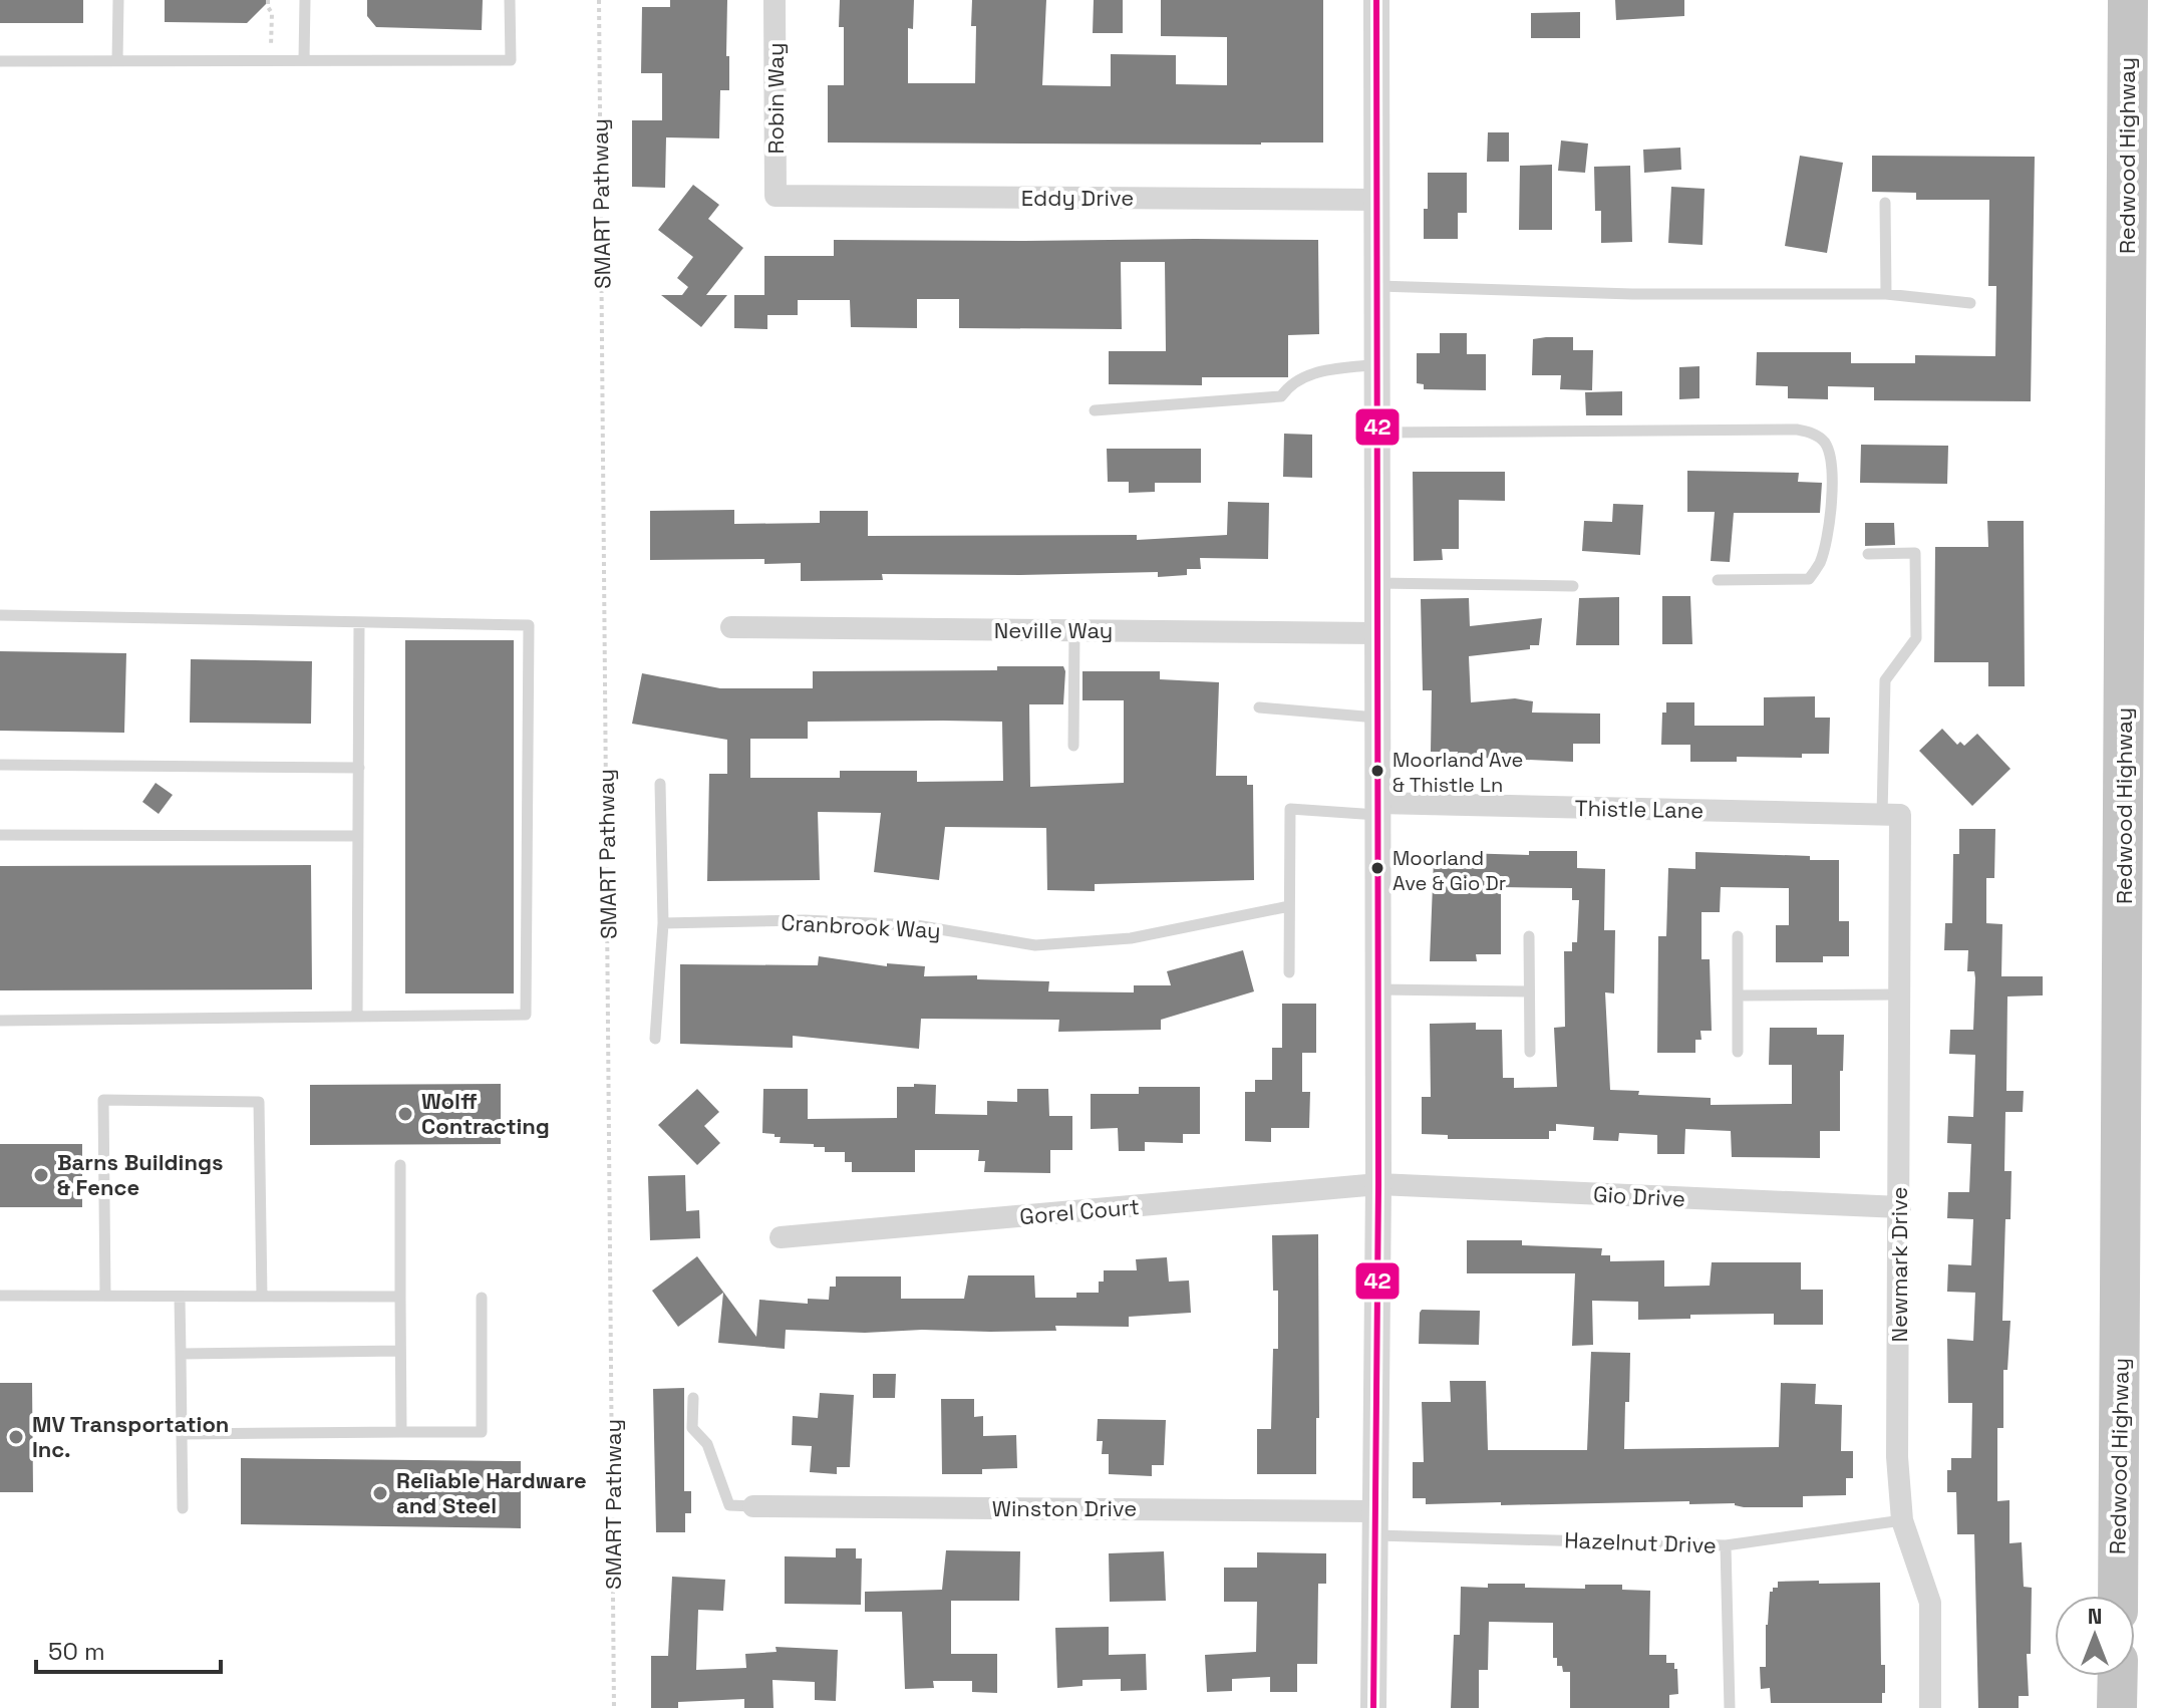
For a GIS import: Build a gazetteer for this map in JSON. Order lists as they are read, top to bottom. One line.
{"streets":{"highway":["Redwood Highway"],"street":["Robin Way","Eddy Drive","Neville Way","Thistle Lane","Gio Drive","Gorel Court","Newmark Drive","Winston Drive"],"lane":["Cranbrook Way","Hazelnut Drive"],"path":["SMART Pathway"]},"crossings":[["Robin Way","Eddy Drive"],["Thistle Lane","Newmark Drive"],["Gio Drive","Gorel Court"],["Gio Drive","Newmark Drive"],["Newmark Drive","Hazelnut Drive"],["Winston Drive","Hazelnut Drive"]],"places":["Moorland Ave & Thistle Ln","Moorland Ave & Gio Dr","Wolff Contracting","Barns Buildings & Fence","MV Transportation Inc.","Reliable Hardware and Steel"],"lines":["transit line 42"],"scale_bar":"50 m","north":"top"}
